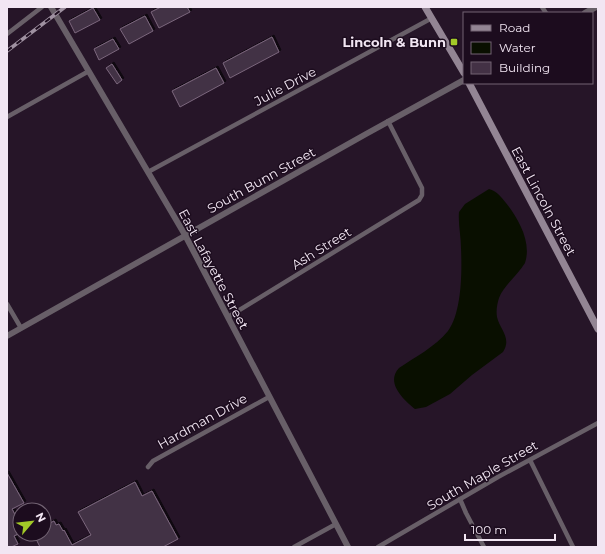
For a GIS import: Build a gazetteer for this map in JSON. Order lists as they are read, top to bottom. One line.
{"streets":{"main road":["East Lincoln Street"],"street":["Julie Drive","South Bunn Street","Ash Street","East Lafayette Street","Hardman Drive","South Maple Street"]},"crossings":[["Julie Drive","East Lafayette Street"],["South Bunn Street","Ash Street"],["South Bunn Street","East Lafayette Street"],["Ash Street","East Lafayette Street"],["East Lafayette Street","Hardman Drive"]],"places":{"transit":["Lincoln & Bunn"]},"legend":["Road","Water","Building"],"scale_bar":"100 m","north":"top right"}
